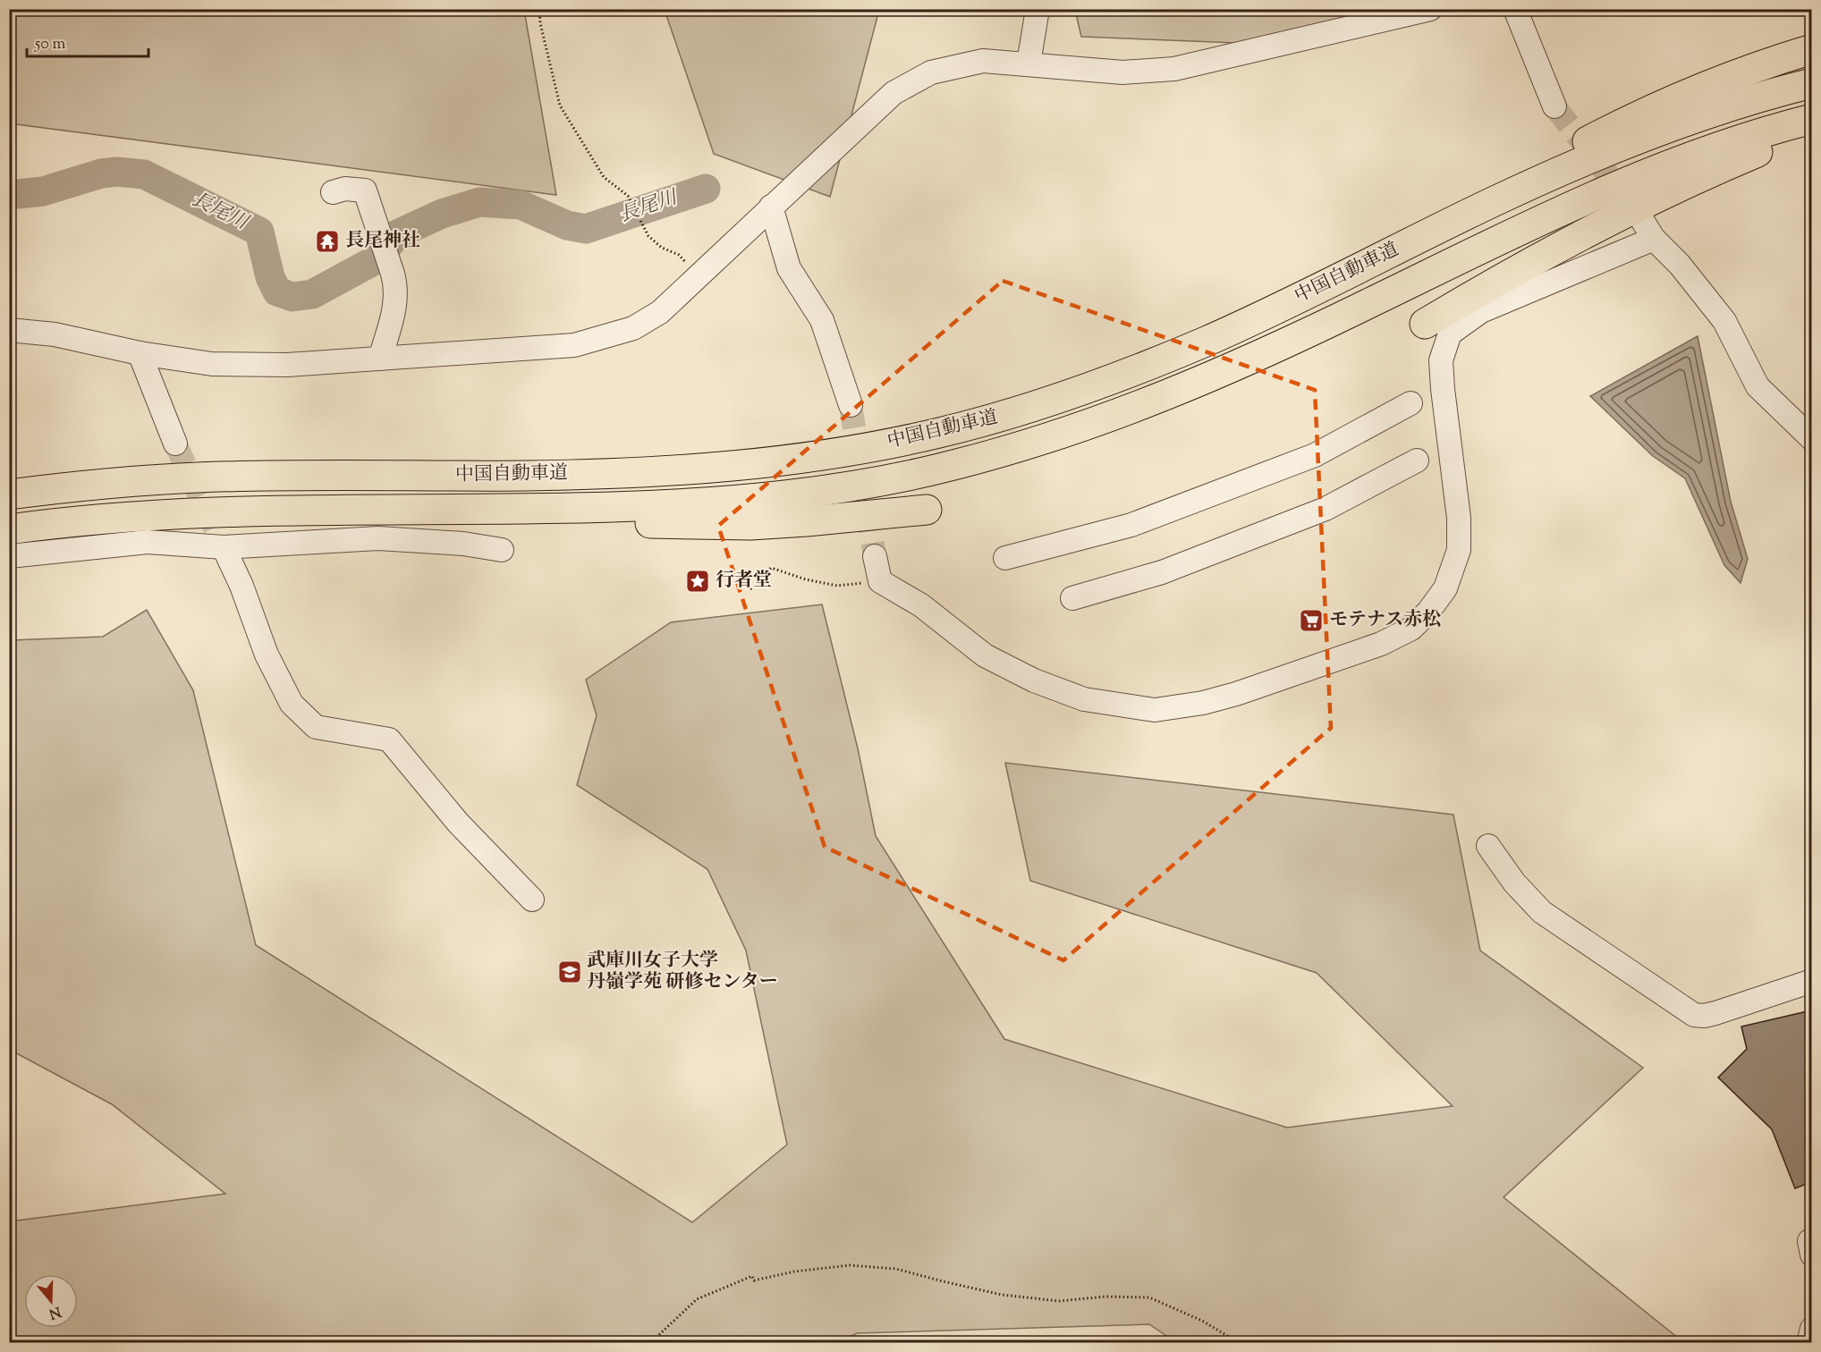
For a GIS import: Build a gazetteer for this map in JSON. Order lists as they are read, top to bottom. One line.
{"streets":{"highway":["中国自動車道"]},"water":["長尾川"],"places":{"temple":["長尾神社"],"place":["行者堂"],"supermarket":["モテナス赤松"],"school or university":["武庫川女子大学 丹嶺学苑 研修センター"]},"scale_bar":"50 m","north":"bottom"}
